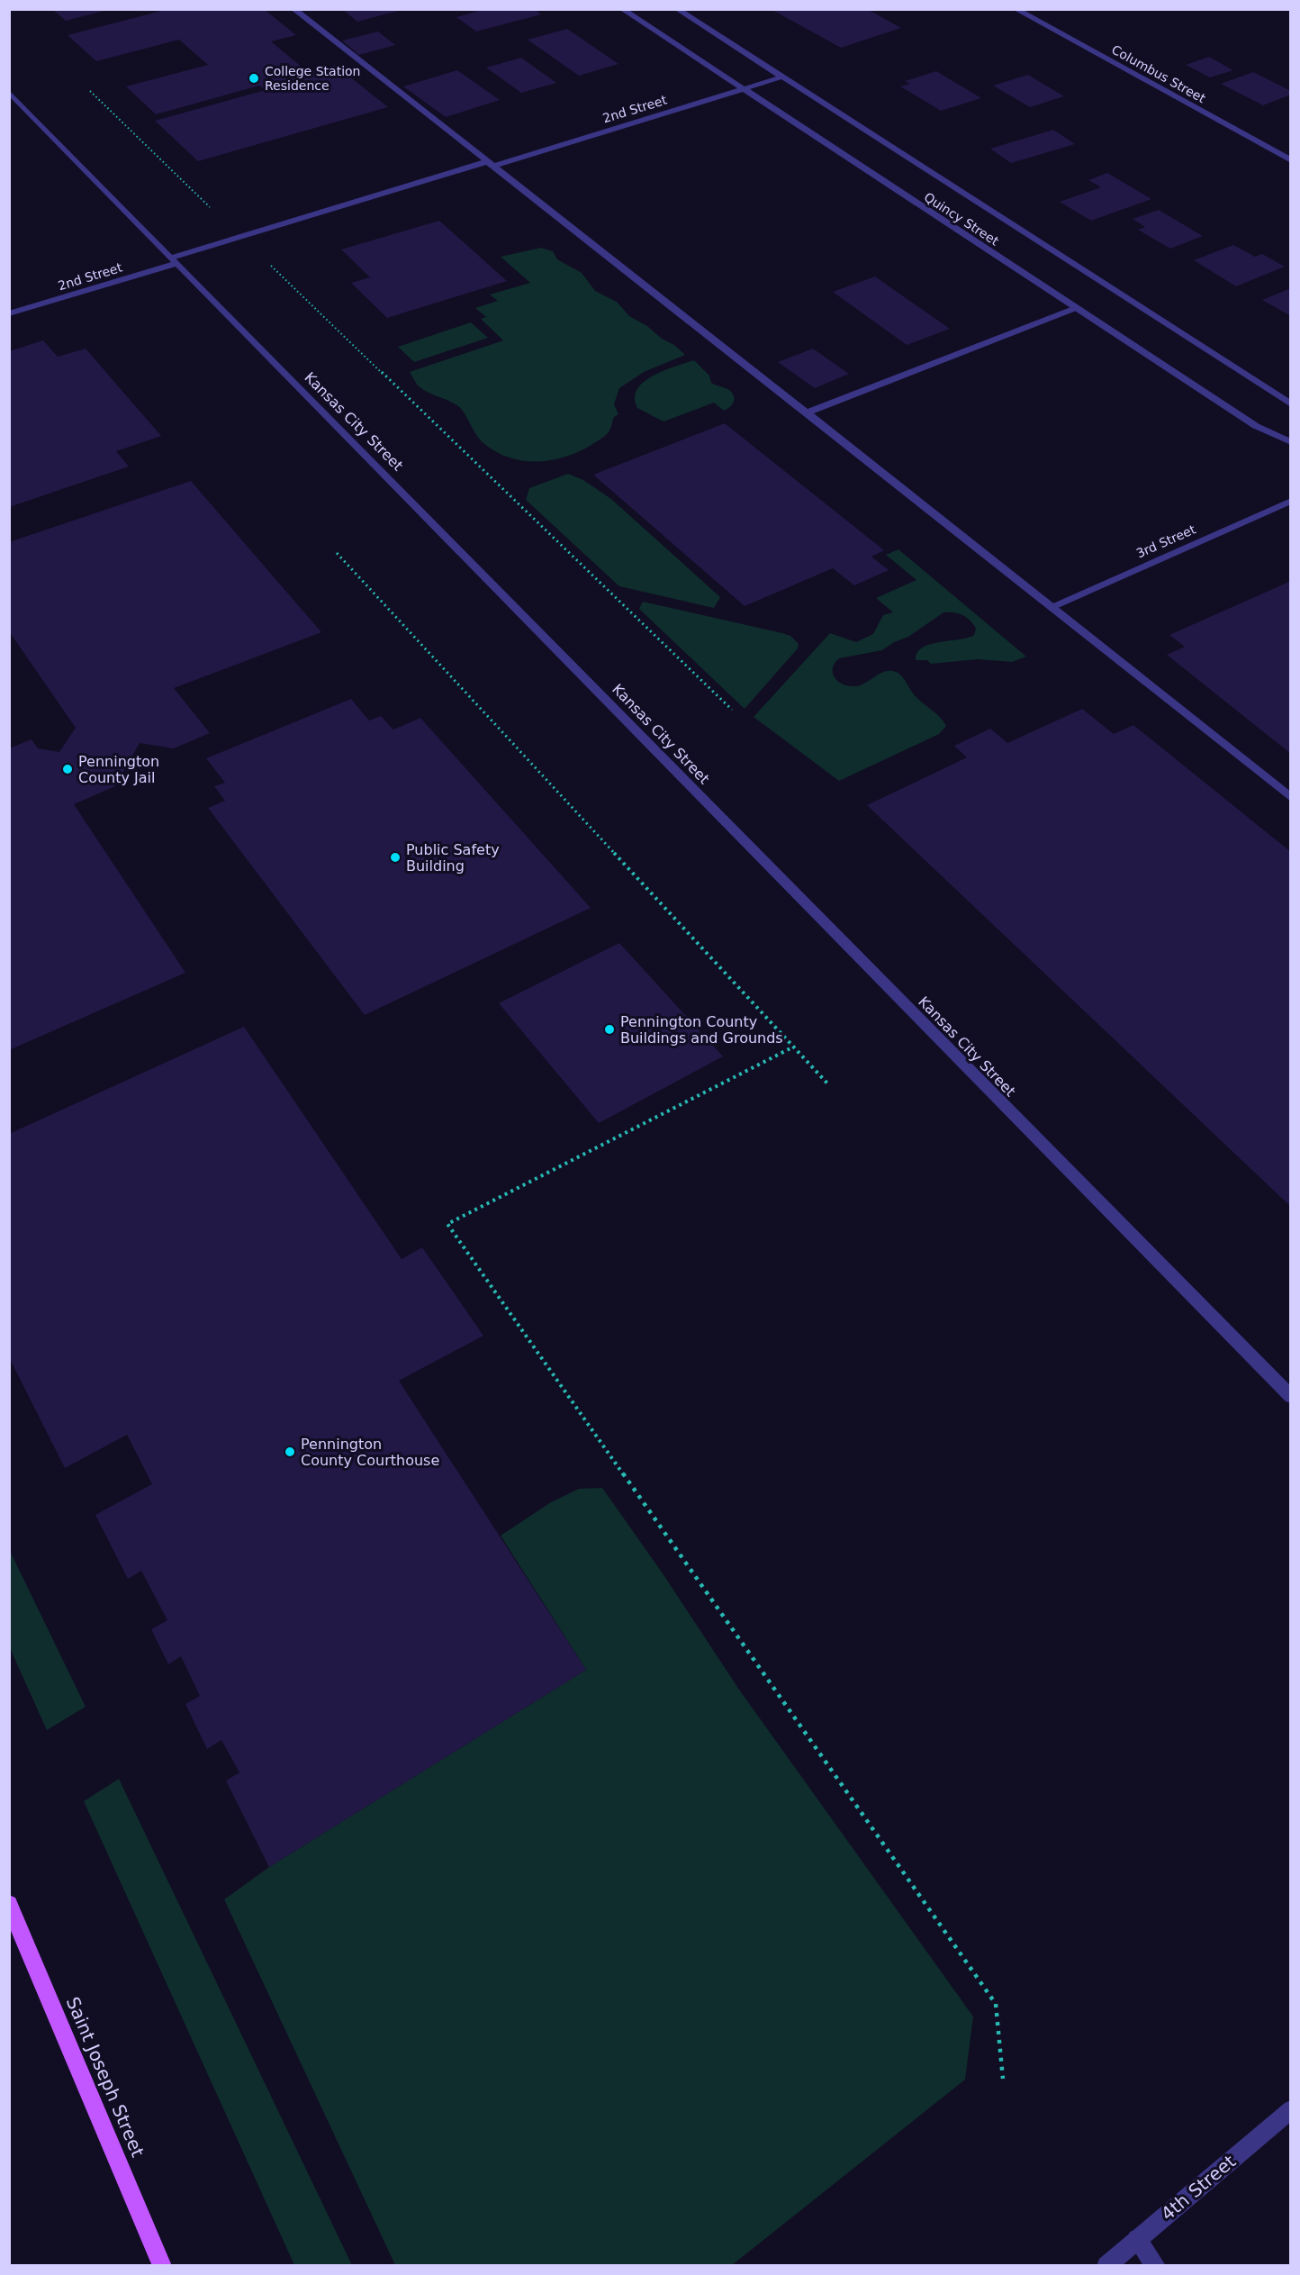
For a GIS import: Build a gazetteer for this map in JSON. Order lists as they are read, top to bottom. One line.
{"streets":{"main road":["Saint Joseph Street"],"street":["Columbus Street","2nd Street","Quincy Street","Kansas City Street","3rd Street","4th Street"]},"crossings":[["2nd Street","Quincy Street"],["2nd Street","Kansas City Street"]],"places":["College Station Residence","Pennington County Jail","Public Safety Building","Pennington County Buildings and Grounds","Pennington County Courthouse"]}
